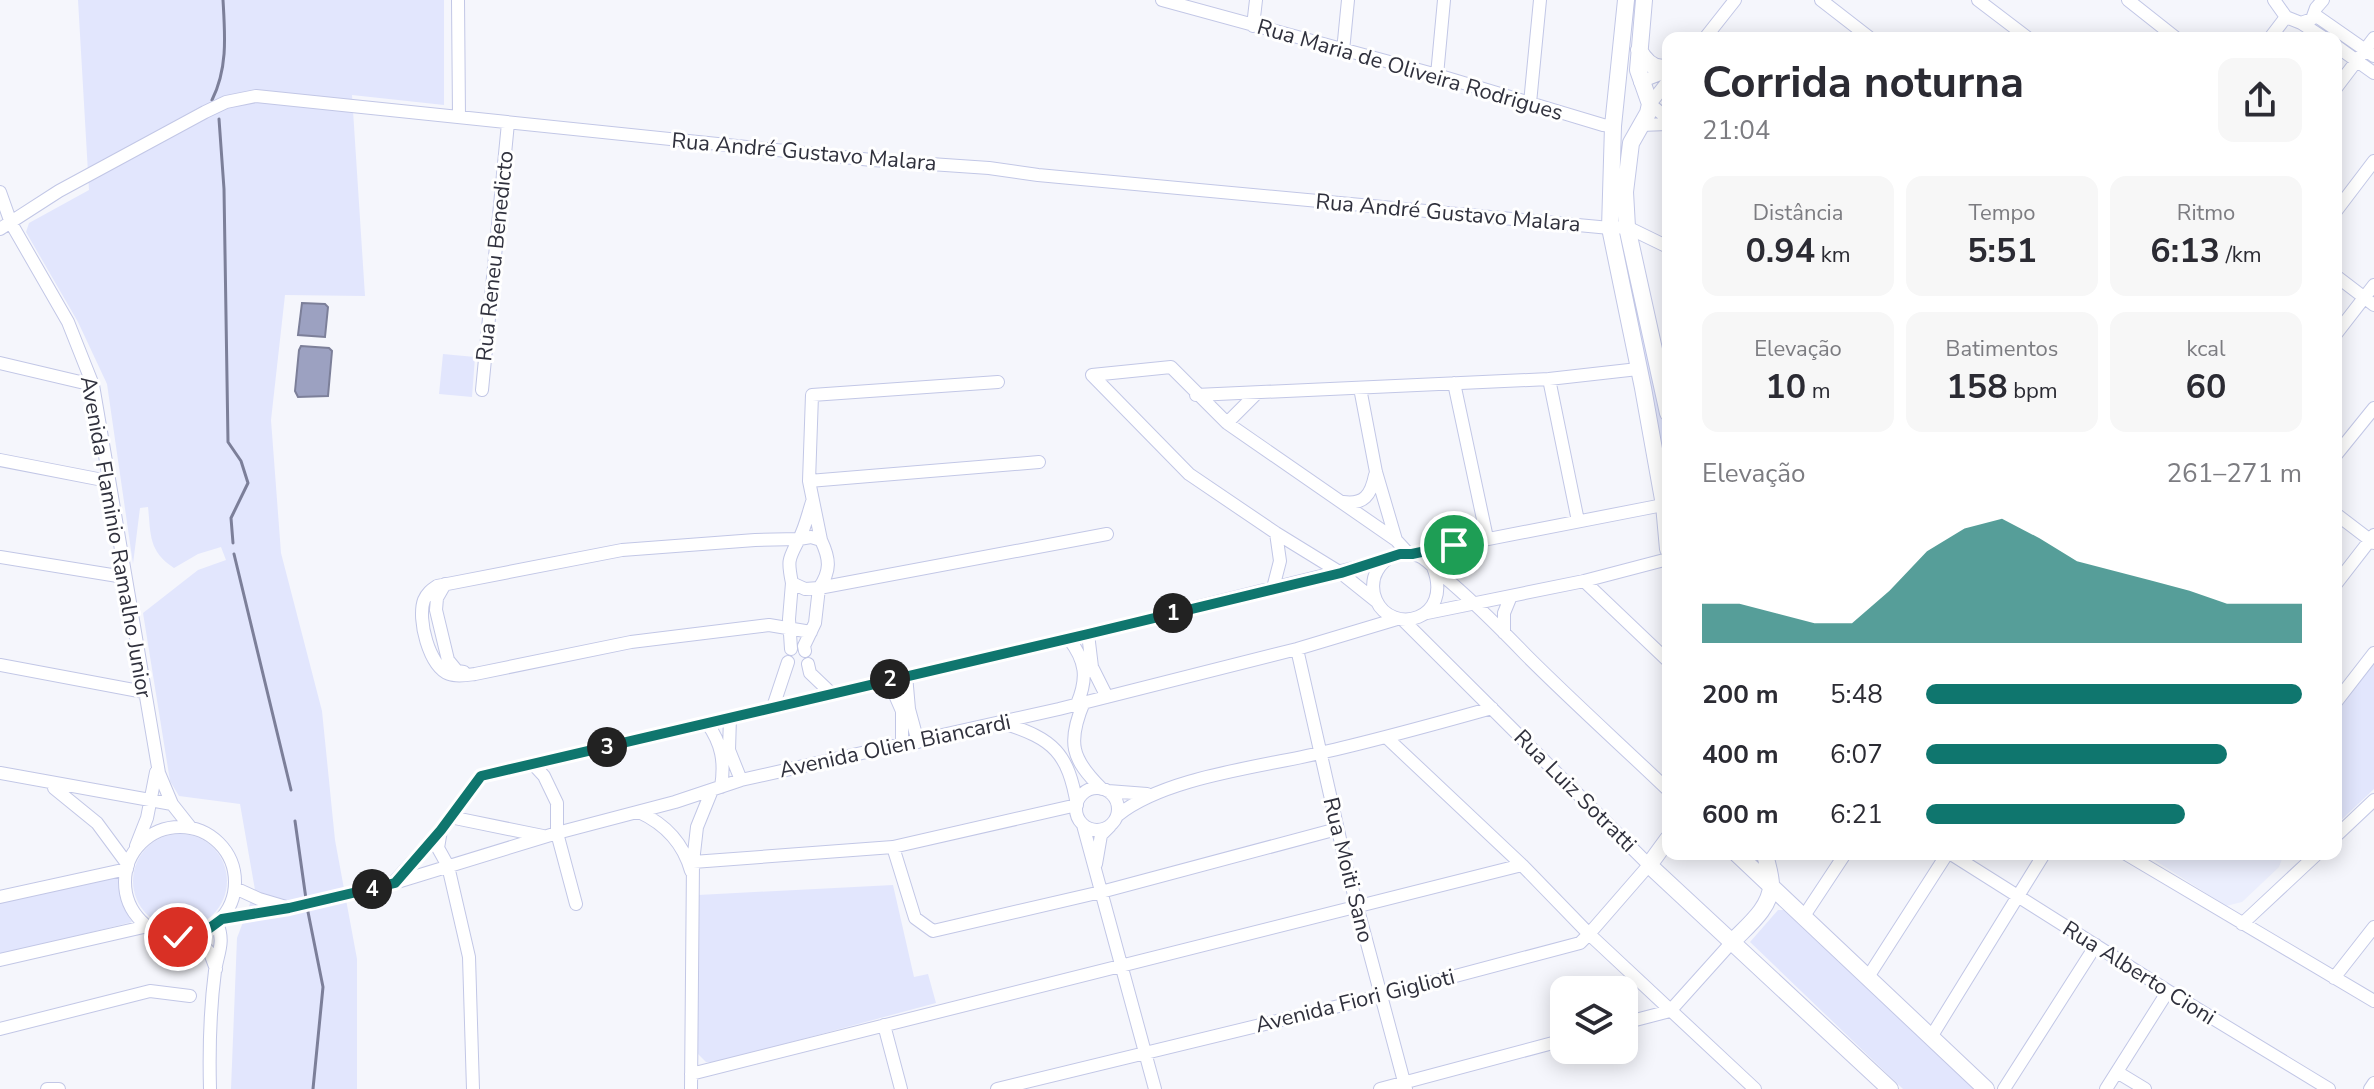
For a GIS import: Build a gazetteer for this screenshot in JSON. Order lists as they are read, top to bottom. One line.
{"streets":{"main road":["Rua Luiz Sotratti","Avenida Fiori Giglioti"],"street":["Rua Maria de Oliveira Rodrigues","Rua André Gustavo Malara","Rua Reneu Benedicto","Avenida Flaminio Ramalho Junior","Avenida Olien Biancardi","Rua Moiti Sano","Rua Alberto Cioni"]},"crossings":[["Rua André Gustavo Malara","Rua Reneu Benedicto"],["Rua André Gustavo Malara","Avenida Flaminio Ramalho Junior"],["Avenida Flaminio Ramalho Junior","Avenida Olien Biancardi"],["Avenida Olien Biancardi","Rua Luiz Sotratti"],["Avenida Olien Biancardi","Rua Moiti Sano"],["Rua Luiz Sotratti","Avenida Fiori Giglioti"],["Rua Moiti Sano","Avenida Fiori Giglioti"]],"page":{"heading":["Corrida noturna","21:04"],"stats":[["Distância","0.94 km"],["Tempo","5:51"],["Ritmo","6:13 /km"],["Elevação","10 m"],["Batimentos","158 bpm"],["kcal","60"]],"chart":["Elevação","261–271 m"],"pins":["1","2","3","4"],"list":[{"name":"200 m","note":"5:48"},{"name":"400 m","note":"6:07"},{"name":"600 m","note":"6:21"}]}}
